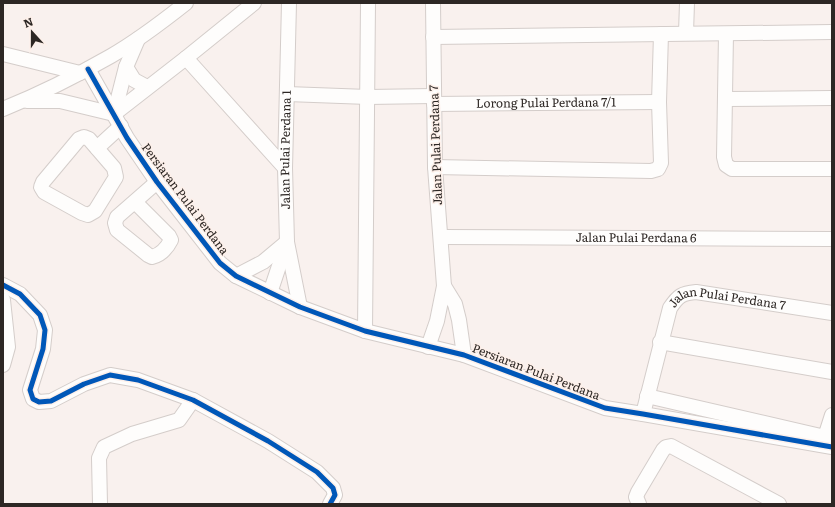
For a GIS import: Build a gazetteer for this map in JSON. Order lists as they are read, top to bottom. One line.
{"streets":{"street":["Lorong Pulai Perdana 7/1","Jalan Pulai Perdana 7","Jalan Pulai Perdana 1","Persiaran Pulai Perdana","Jalan Pulai Perdana 6"]},"crossings":[["Lorong Pulai Perdana 7/1","Jalan Pulai Perdana 7"],["Lorong Pulai Perdana 7/1","Jalan Pulai Perdana 1"],["Jalan Pulai Perdana 7","Persiaran Pulai Perdana"],["Jalan Pulai Perdana 7","Jalan Pulai Perdana 6"],["Jalan Pulai Perdana 1","Persiaran Pulai Perdana"]],"north":"top"}
